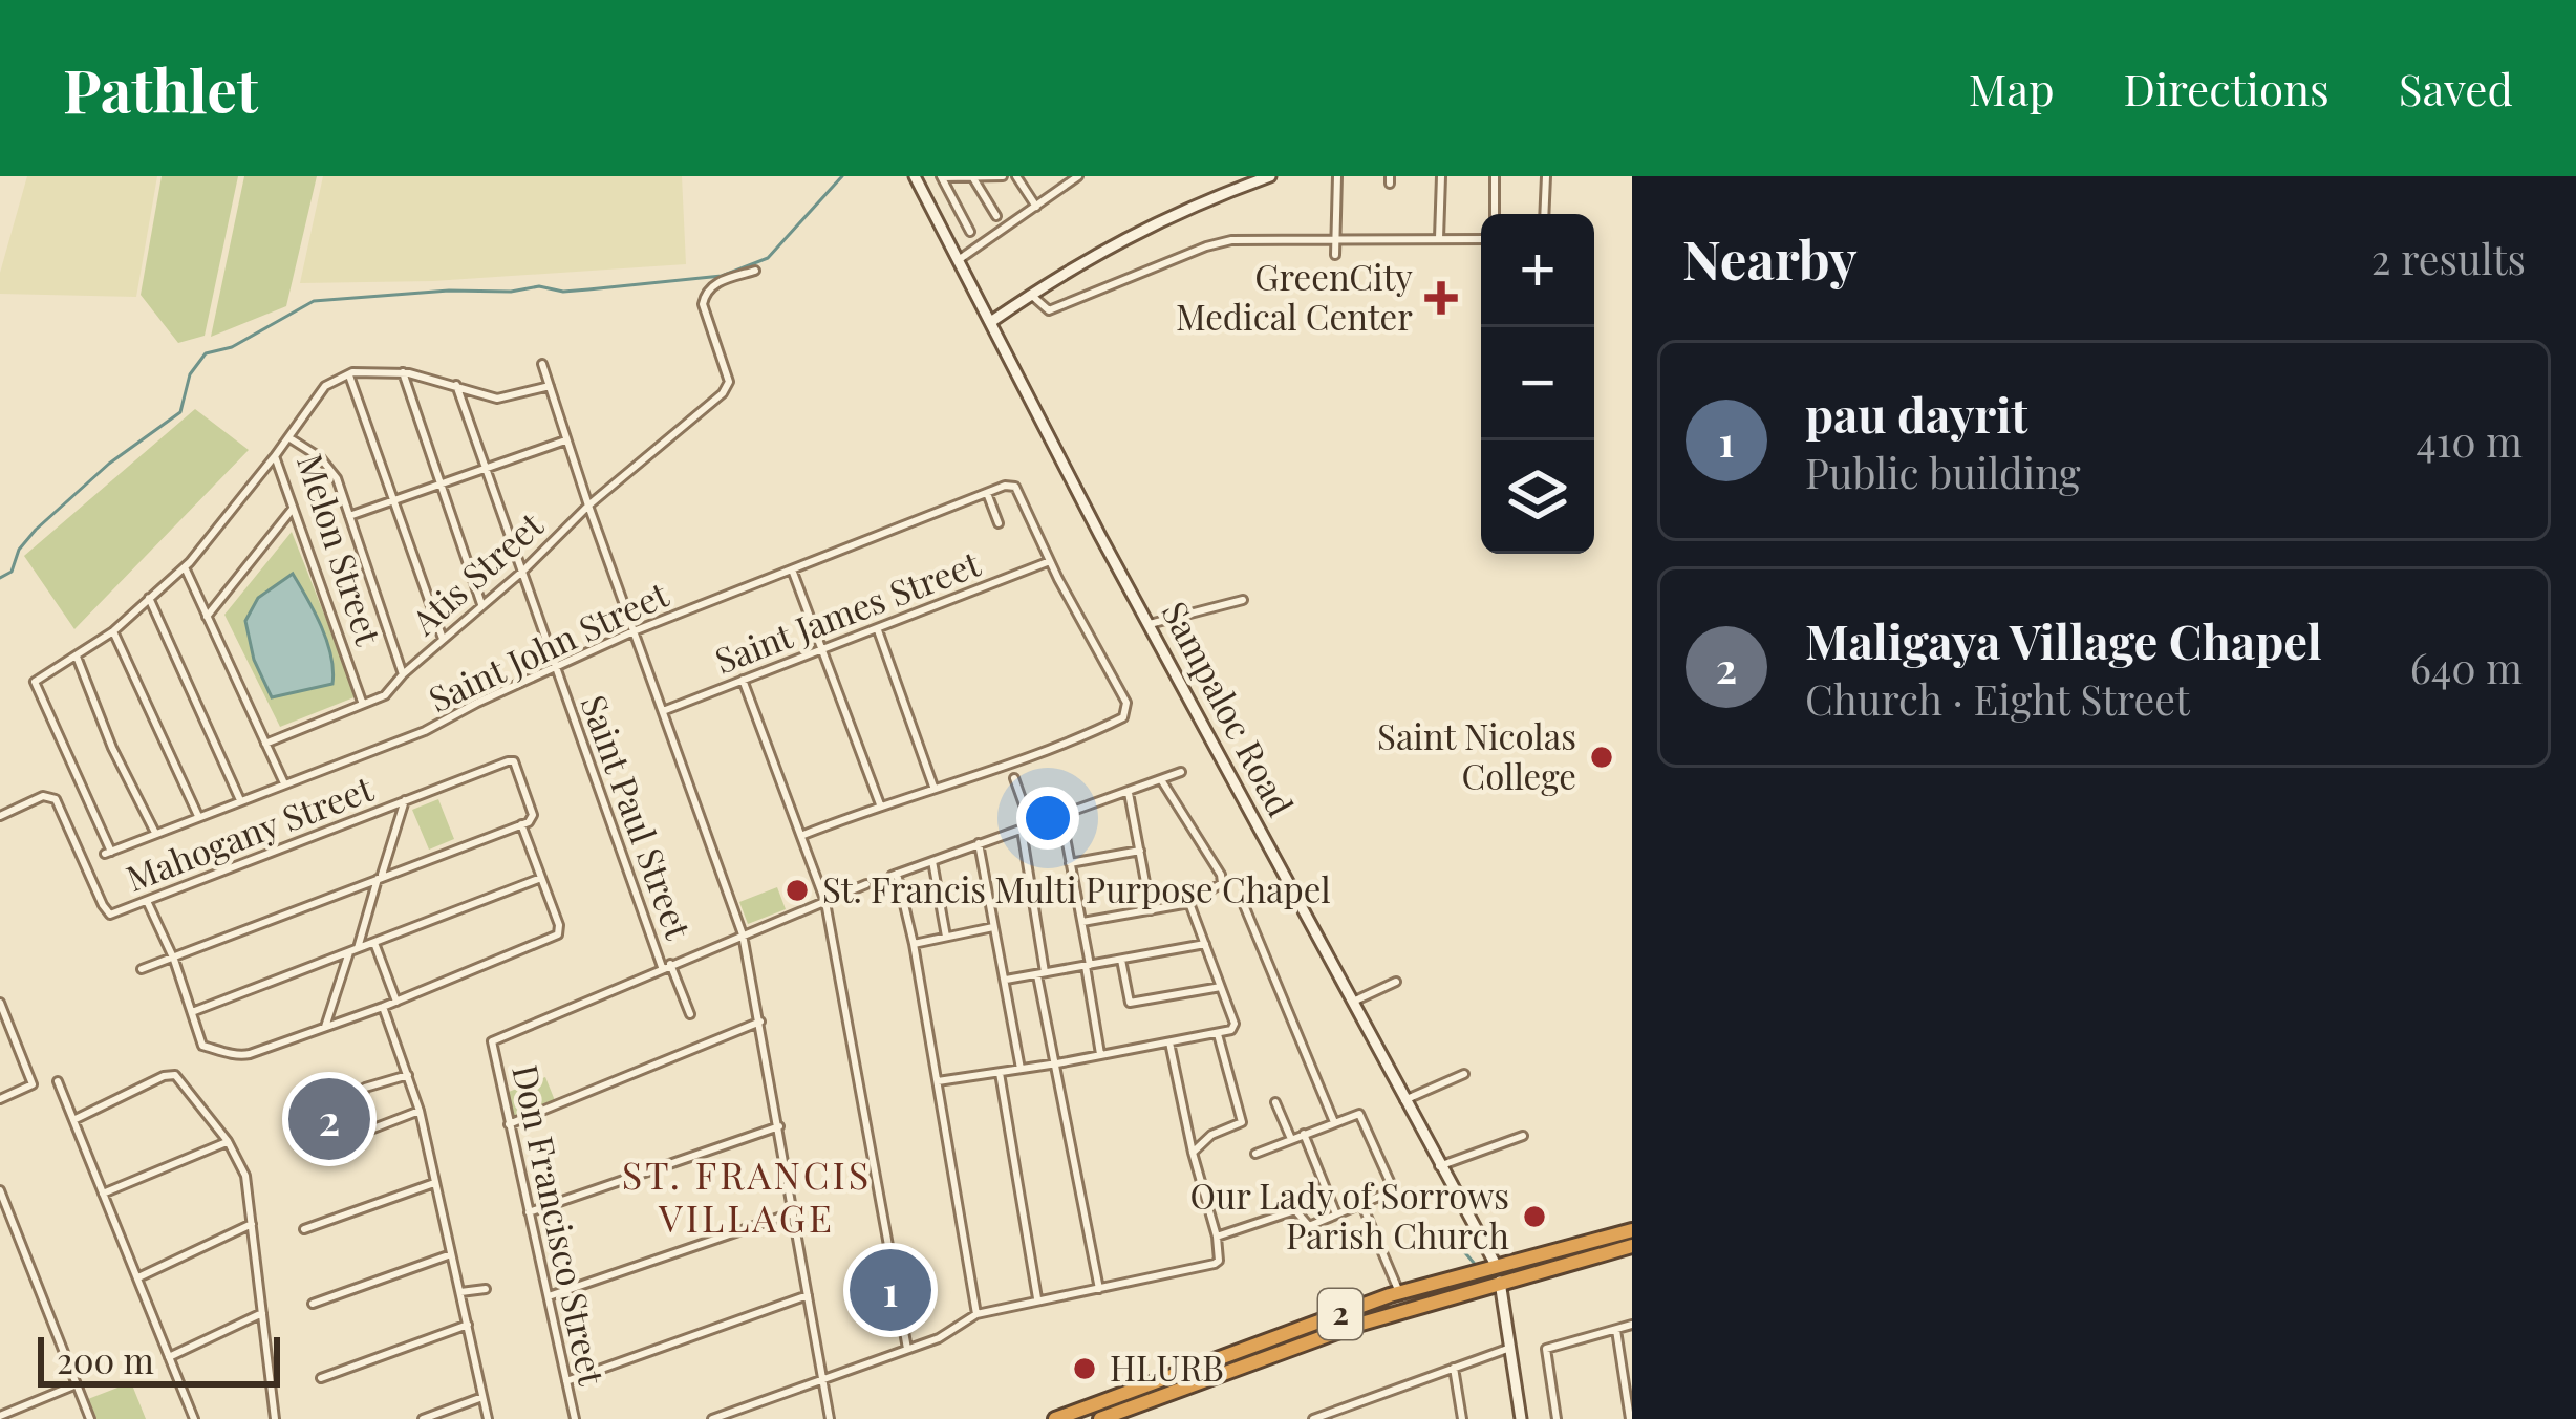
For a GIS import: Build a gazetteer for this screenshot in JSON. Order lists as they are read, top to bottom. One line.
{"streets":{"highway":["2"],"street":["Melon Street","Atis Street","Saint James Street","Saint John Street","Sampaloc Road","Saint Paul Street","Mahogany Street","Don Francisco Street"]},"crossings":[["Melon Street","Atis Street"],["Atis Street","Saint Paul Street"],["Saint James Street","Saint John Street"],["Saint John Street","Saint Paul Street"],["Sampaloc Road","2"],["Saint Paul Street","Don Francisco Street"]],"districts":["ST. FRANCIS VILLAGE"],"places":{"health":["GreenCity Medical Center"],"other":["Saint Nicolas College","St. Francis Multi Purpose Chapel","Our Lady of Sorrows Parish Church","HLURB"]},"scale_bar":"200 m","page":{"header":"Pathlet","nav":["Map","Directions","Saved"],"heading":["Nearby","2 results"],"map_buttons":["+","−"],"list":[{"mark":"1","name":"pau dayrit","note":"Public building","value":"410 m"},{"mark":"2","name":"Maligaya Village Chapel","note":"Church · Eight Street","value":"640 m"}],"pins":["2","1"],"scale":"200 m"}}
